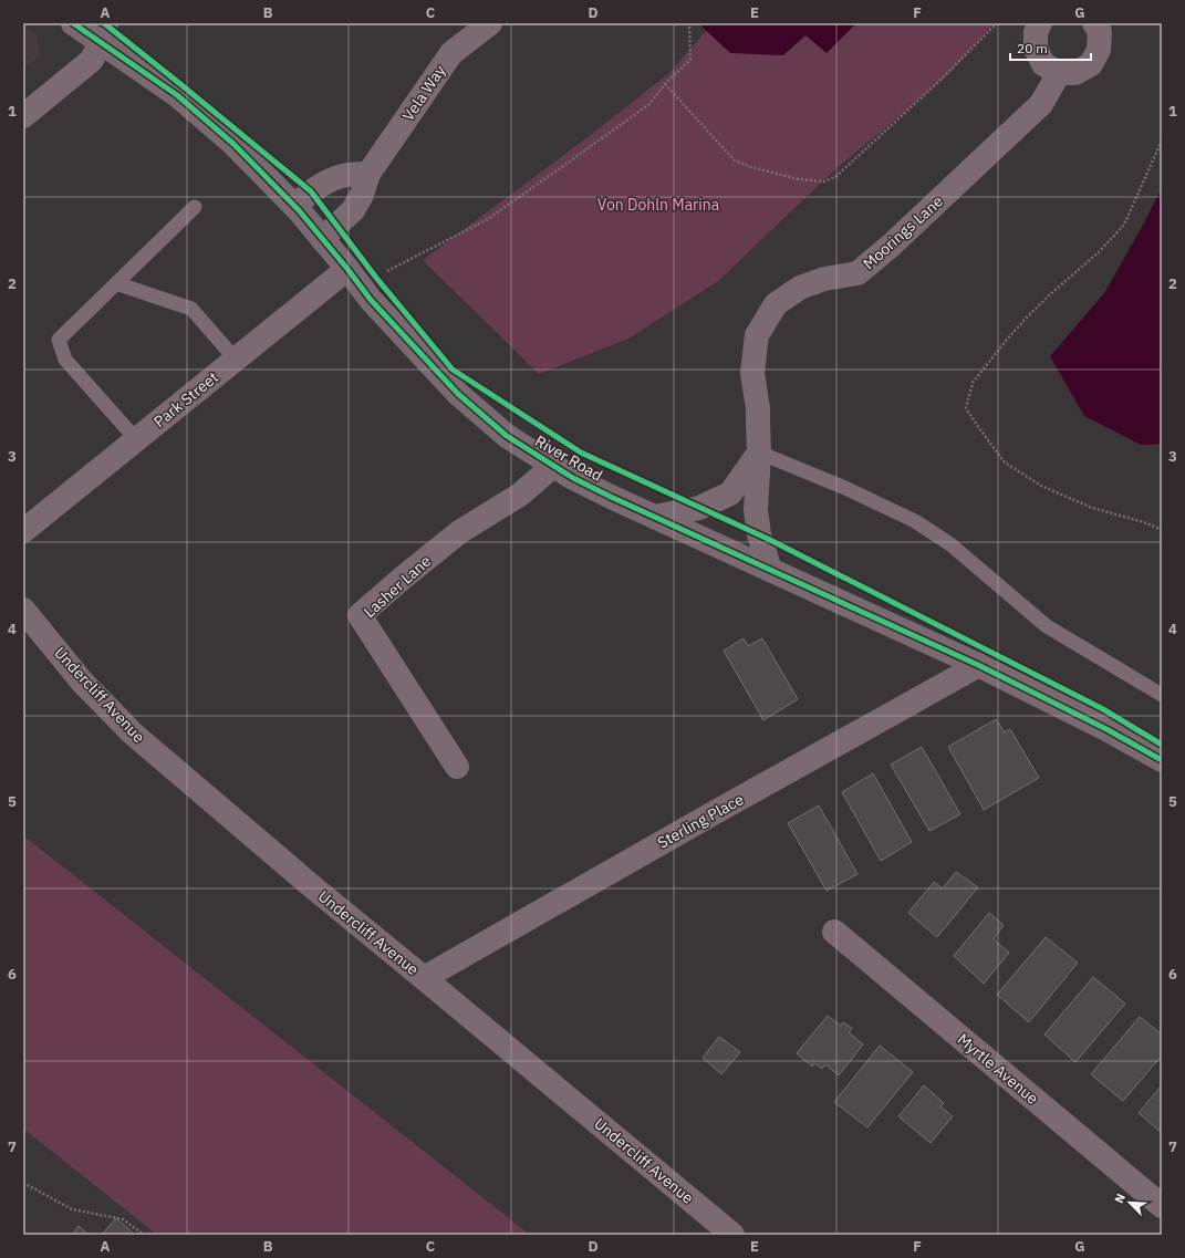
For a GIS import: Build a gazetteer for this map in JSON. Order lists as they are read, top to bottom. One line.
{"streets":{"main road":["River Road"],"street":["Vela Way","Moorings Lane","Park Street","Lasher Lane","Undercliff Avenue","Sterling Place","Myrtle Avenue"]},"crossings":[["Vela Way","River Road"],["Moorings Lane","River Road"],["Park Street","River Road"],["River Road","Lasher Lane"],["River Road","Sterling Place"],["Undercliff Avenue","Sterling Place"]],"parks":["Von Dohln Marina"],"scale_bar":"20 m","north":"top left","grid":{"columns":["A","B","C","D","E","F","G"],"rows":["1","2","3","4","5","6","7"]}}
